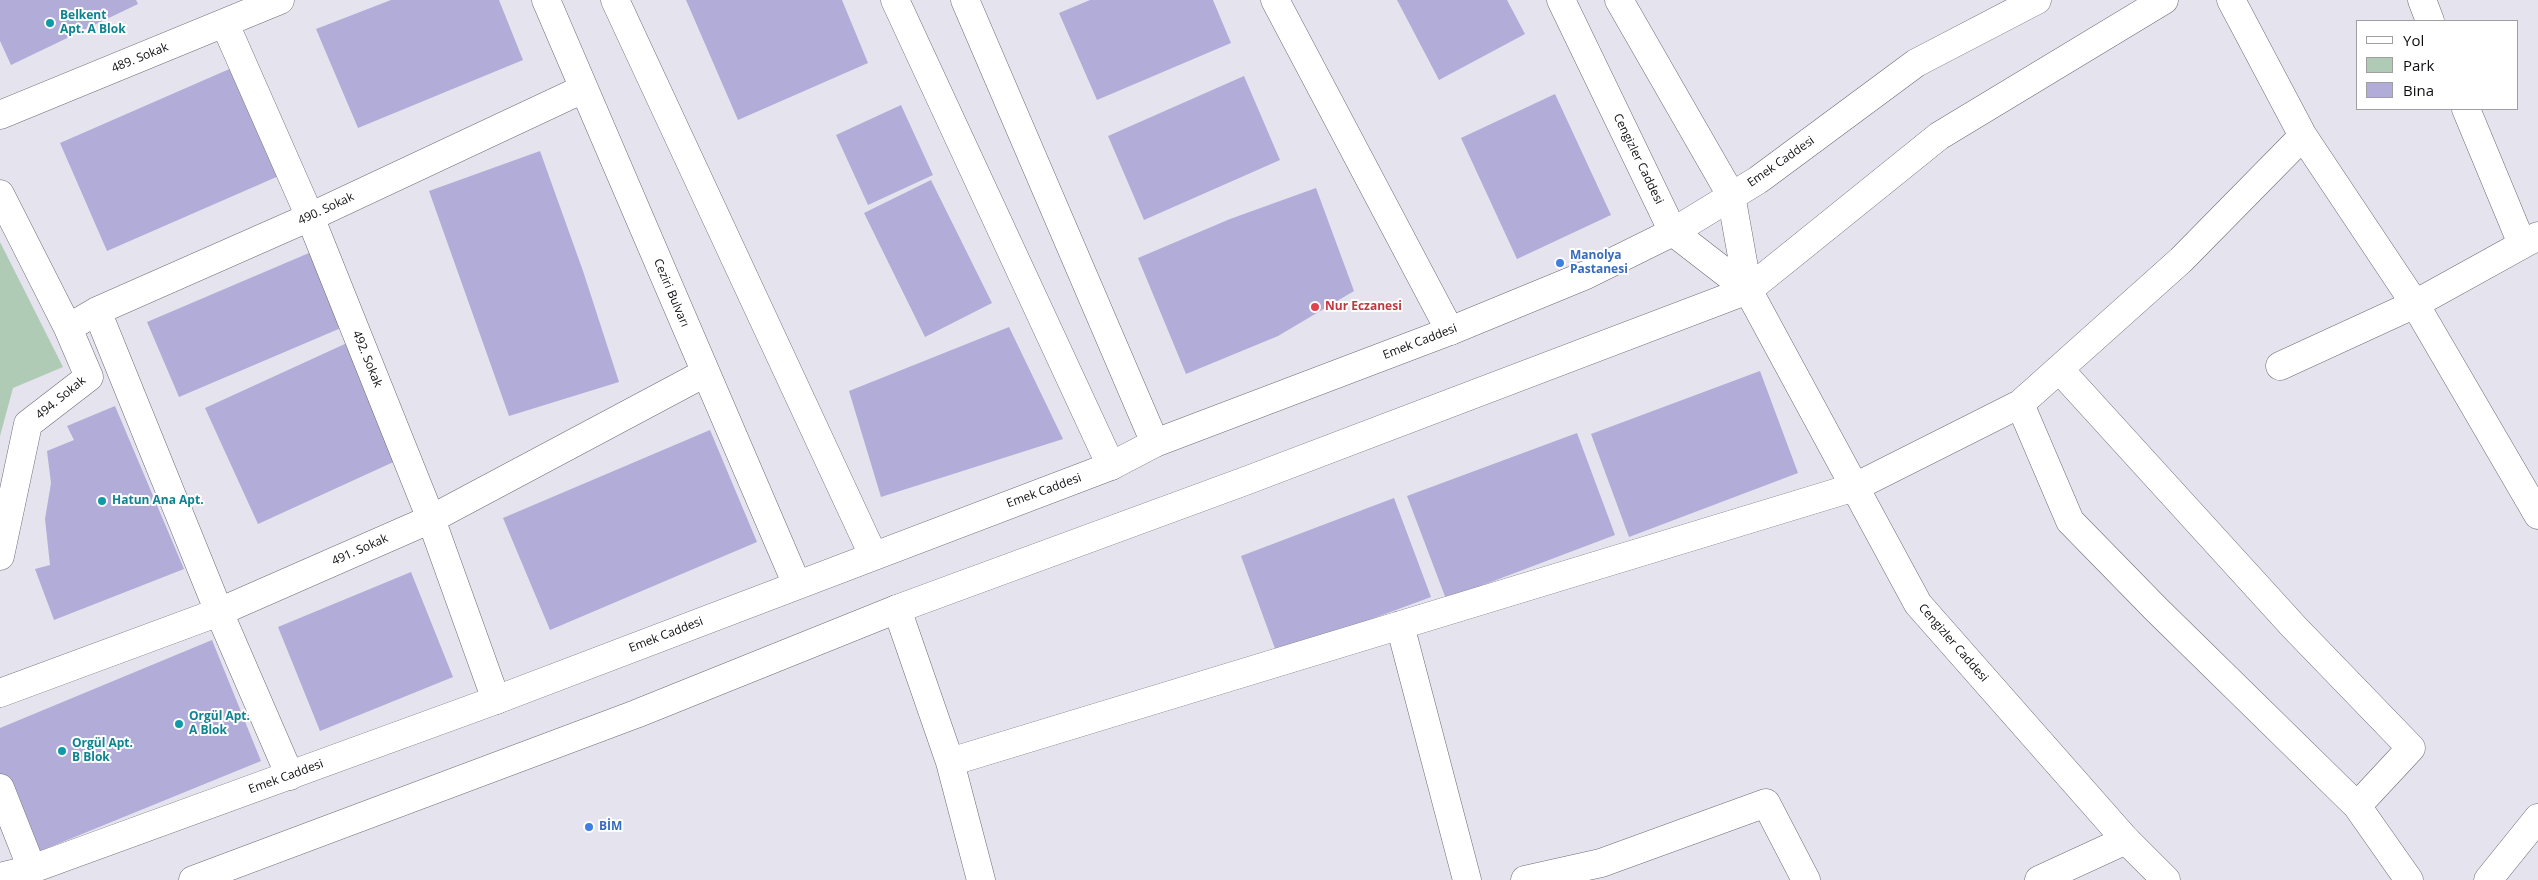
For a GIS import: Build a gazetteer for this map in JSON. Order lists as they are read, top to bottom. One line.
{"streets":{"street":["489. Sokak","Cengizler Caddesi","Emek Caddesi","490. Sokak","Ceziri Bulvarı","492. Sokak","494. Sokak","491. Sokak"]},"crossings":[["489. Sokak","492. Sokak"],["Cengizler Caddesi","Emek Caddesi"],["Emek Caddesi","Ceziri Bulvarı"],["Emek Caddesi","492. Sokak"],["490. Sokak","Ceziri Bulvarı"],["490. Sokak","492. Sokak"],["490. Sokak","494. Sokak"],["Ceziri Bulvarı","491. Sokak"],["492. Sokak","491. Sokak"]],"places":["Belkent Apt. A Blok","Manolya Pastanesi","Nur Eczanesi","Hatun Ana Apt.","Orgül Apt. A Blok","Orgül Apt. B Blok","BİM"],"legend":["Yol","Park","Bina"]}
